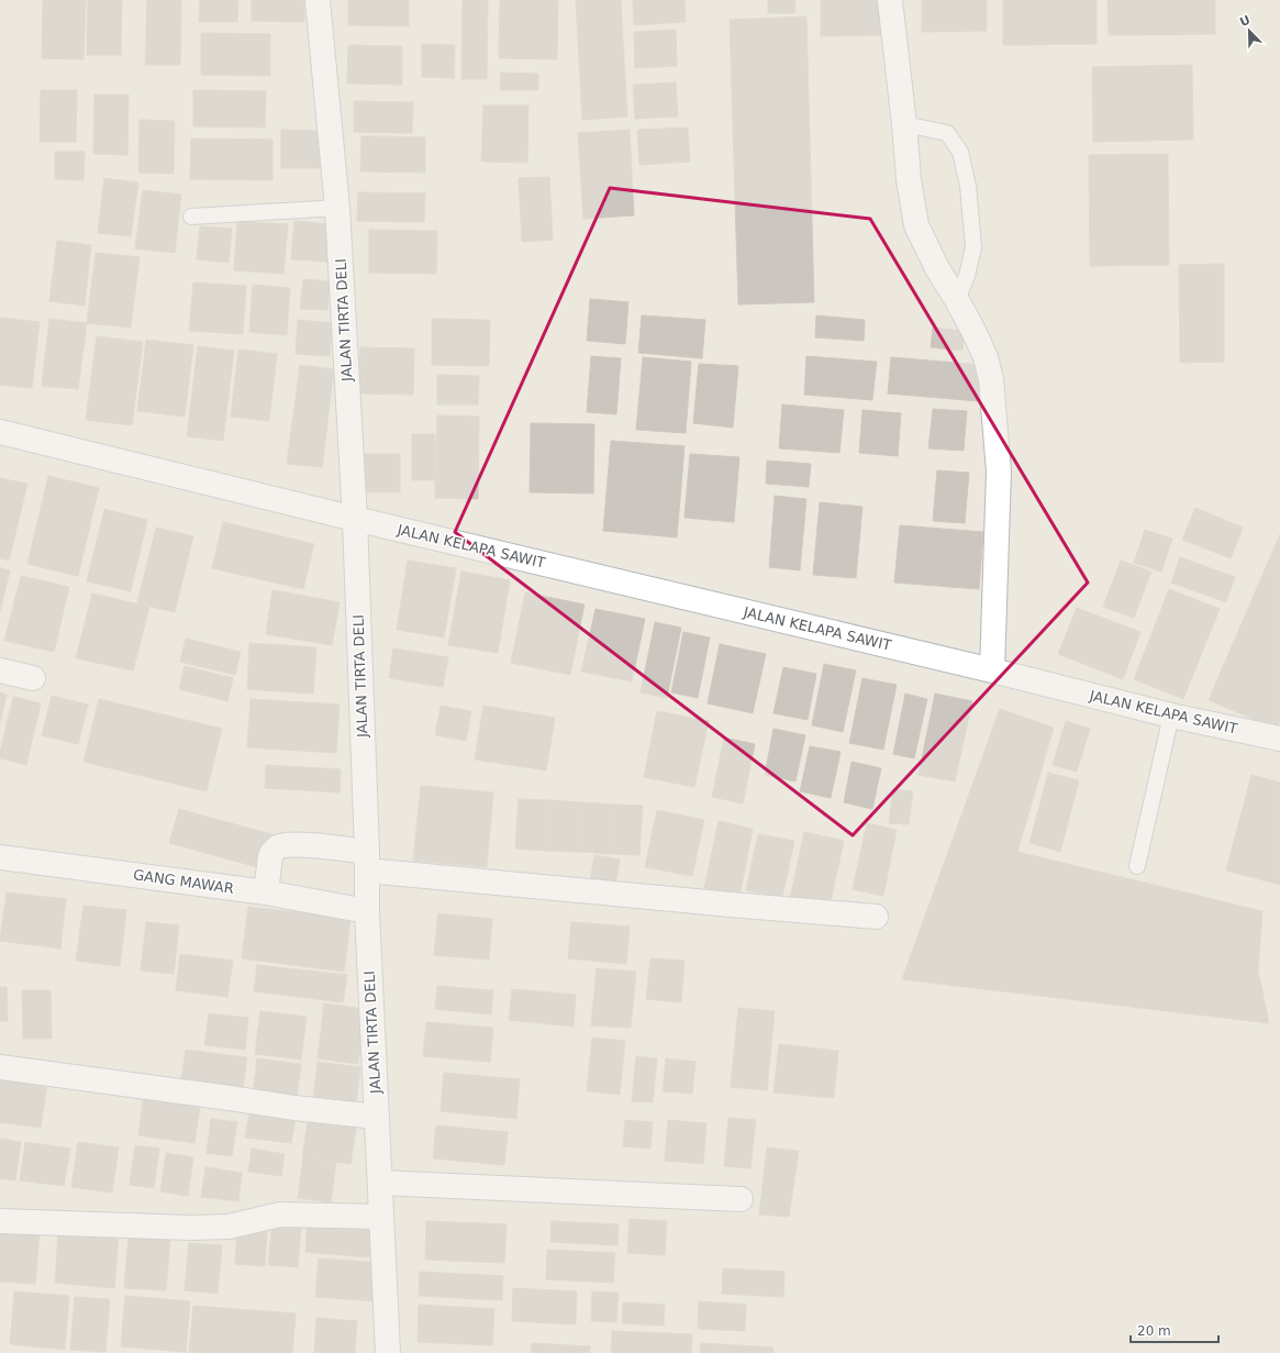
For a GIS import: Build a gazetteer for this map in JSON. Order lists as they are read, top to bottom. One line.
{"streets":{"street":["JALAN TIRTA DELI","JALAN KELAPA SAWIT","GANG MAWAR"]},"crossings":[["JALAN TIRTA DELI","JALAN KELAPA SAWIT"],["JALAN TIRTA DELI","GANG MAWAR"]],"scale_bar":"20 m","north":"top left"}
